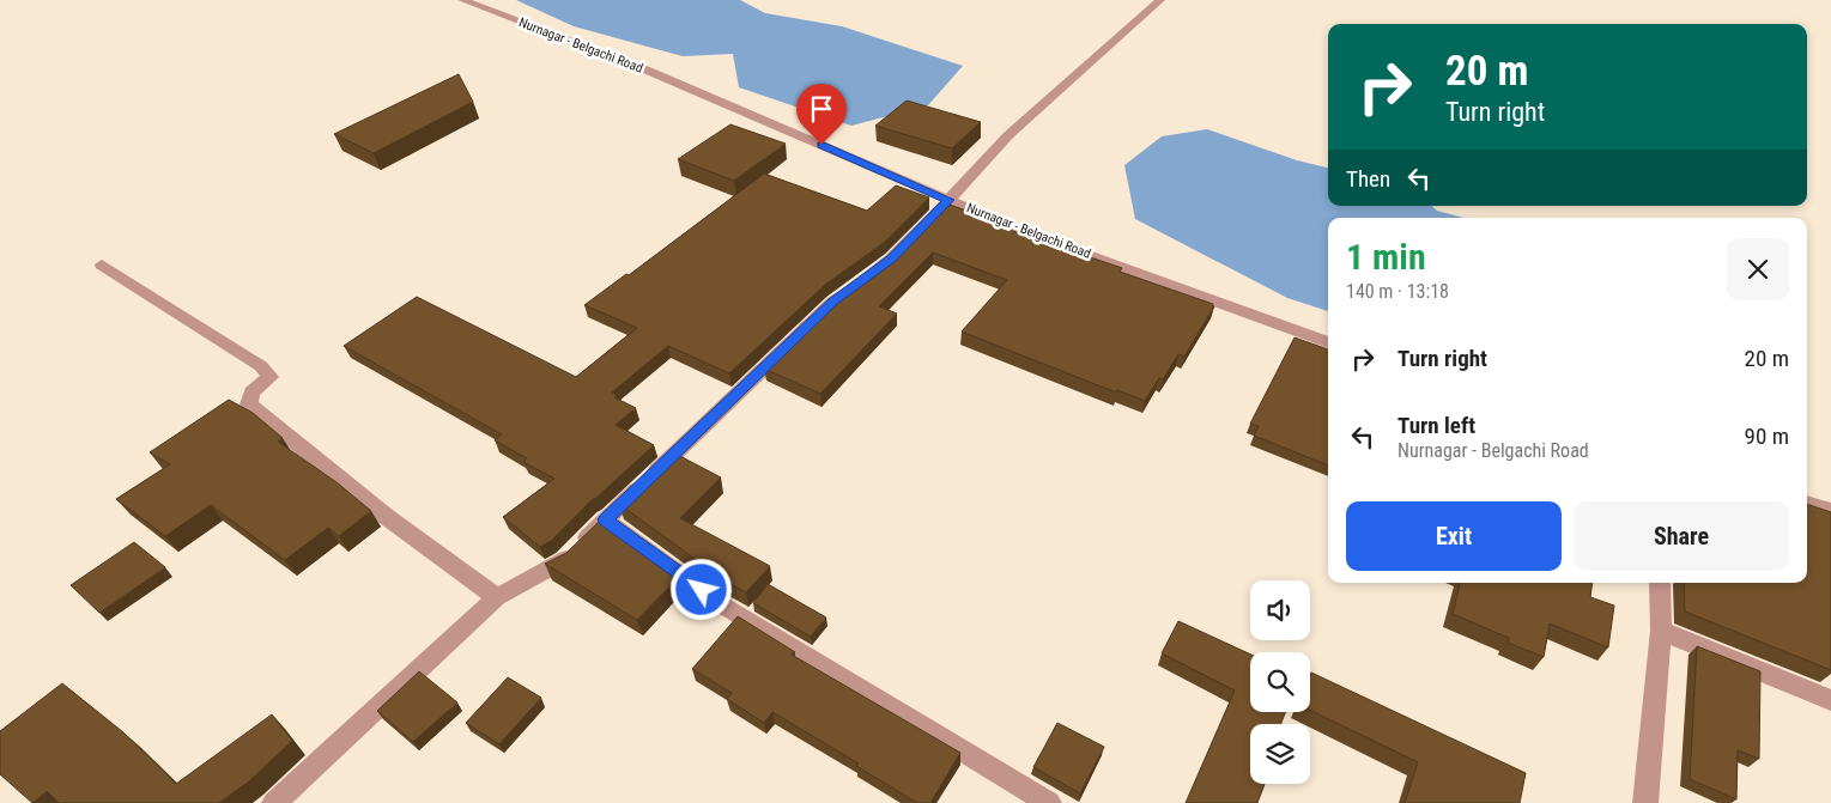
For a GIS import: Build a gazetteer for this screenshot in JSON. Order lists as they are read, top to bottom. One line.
{"streets":{"street":["Nurnagar - Belgachi Road"]},"page":{"turn":["20 m","Turn right"],"then":"Then","heading":["1 min","140 m · 13:18"],"list":[{"name":"Turn right","value":"20 m"},{"name":"Turn left","note":"Nurnagar - Belgachi Road","value":"90 m"}],"buttons":["Exit","Share"]}}
